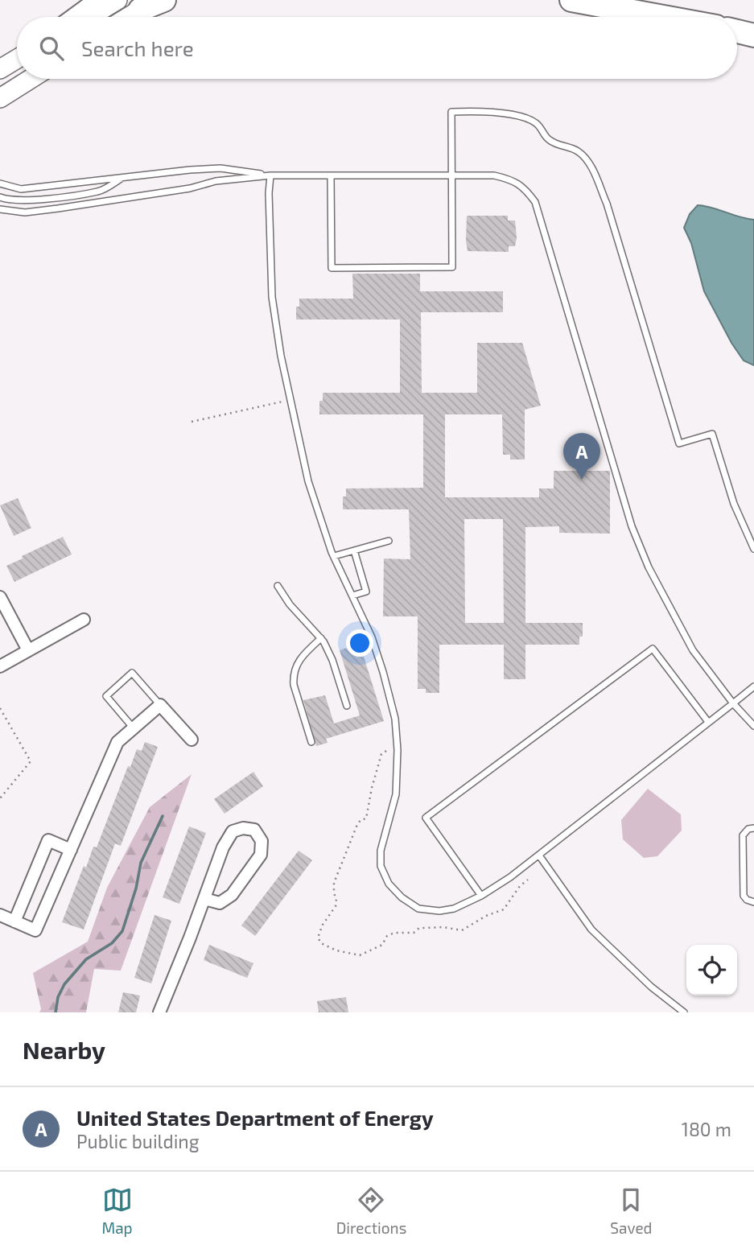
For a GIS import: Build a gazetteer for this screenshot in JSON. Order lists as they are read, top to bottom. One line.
{"page":{"search":"Search here","pins":"A","heading":"Nearby","list":[{"mark":"A","name":"United States Department of Energy","note":"Public building","value":"180 m"}],"nav":["Map","Directions","Saved"]}}
